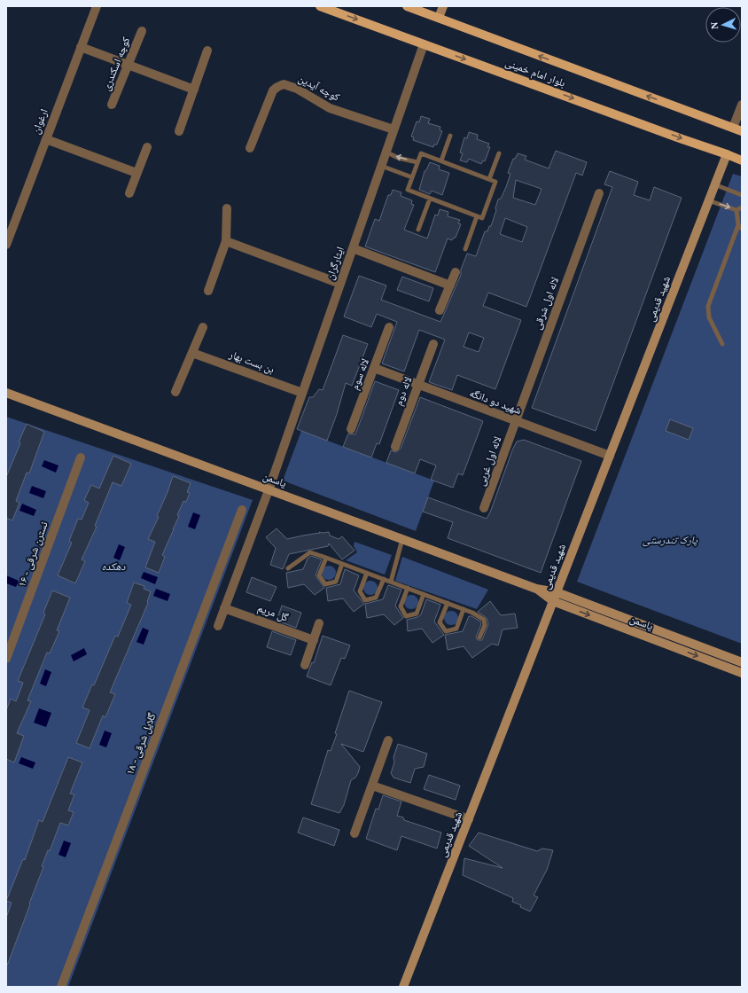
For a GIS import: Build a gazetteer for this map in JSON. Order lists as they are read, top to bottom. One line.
{"streets":{"main road":["بلوار امام خمینی"],"street":["کوچه اسکندری","کوچه آیدین","ارغوان","ایثارگران","شهید قدیمی","لاله اول شرقی","بن بست بهار","لاله سوم","لاله دوم","شهید دو دانگه","لاله اول غربی","یاسمن","نسترن شرقی - ۱۶","گل مریم","گلایل شرقی - ۱۸"]},"crossings":[["بلوار امام خمینی","ایثارگران"],["بلوار امام خمینی","شهید قدیمی"],["کوچه آیدین","ایثارگران"],["ایثارگران","بن بست بهار"],["ایثارگران","یاسمن"],["ایثارگران","گل مریم"],["شهید قدیمی","شهید دو دانگه"],["شهید قدیمی","یاسمن"],["لاله اول شرقی","شهید دو دانگه"],["لاله اول شرقی","لاله اول غربی"],["لاله سوم","شهید دو دانگه"],["لاله دوم","شهید دو دانگه"],["شهید دو دانگه","لاله اول غربی"]],"parks":["پارک تندرستی","دهکده"],"north":"left"}
